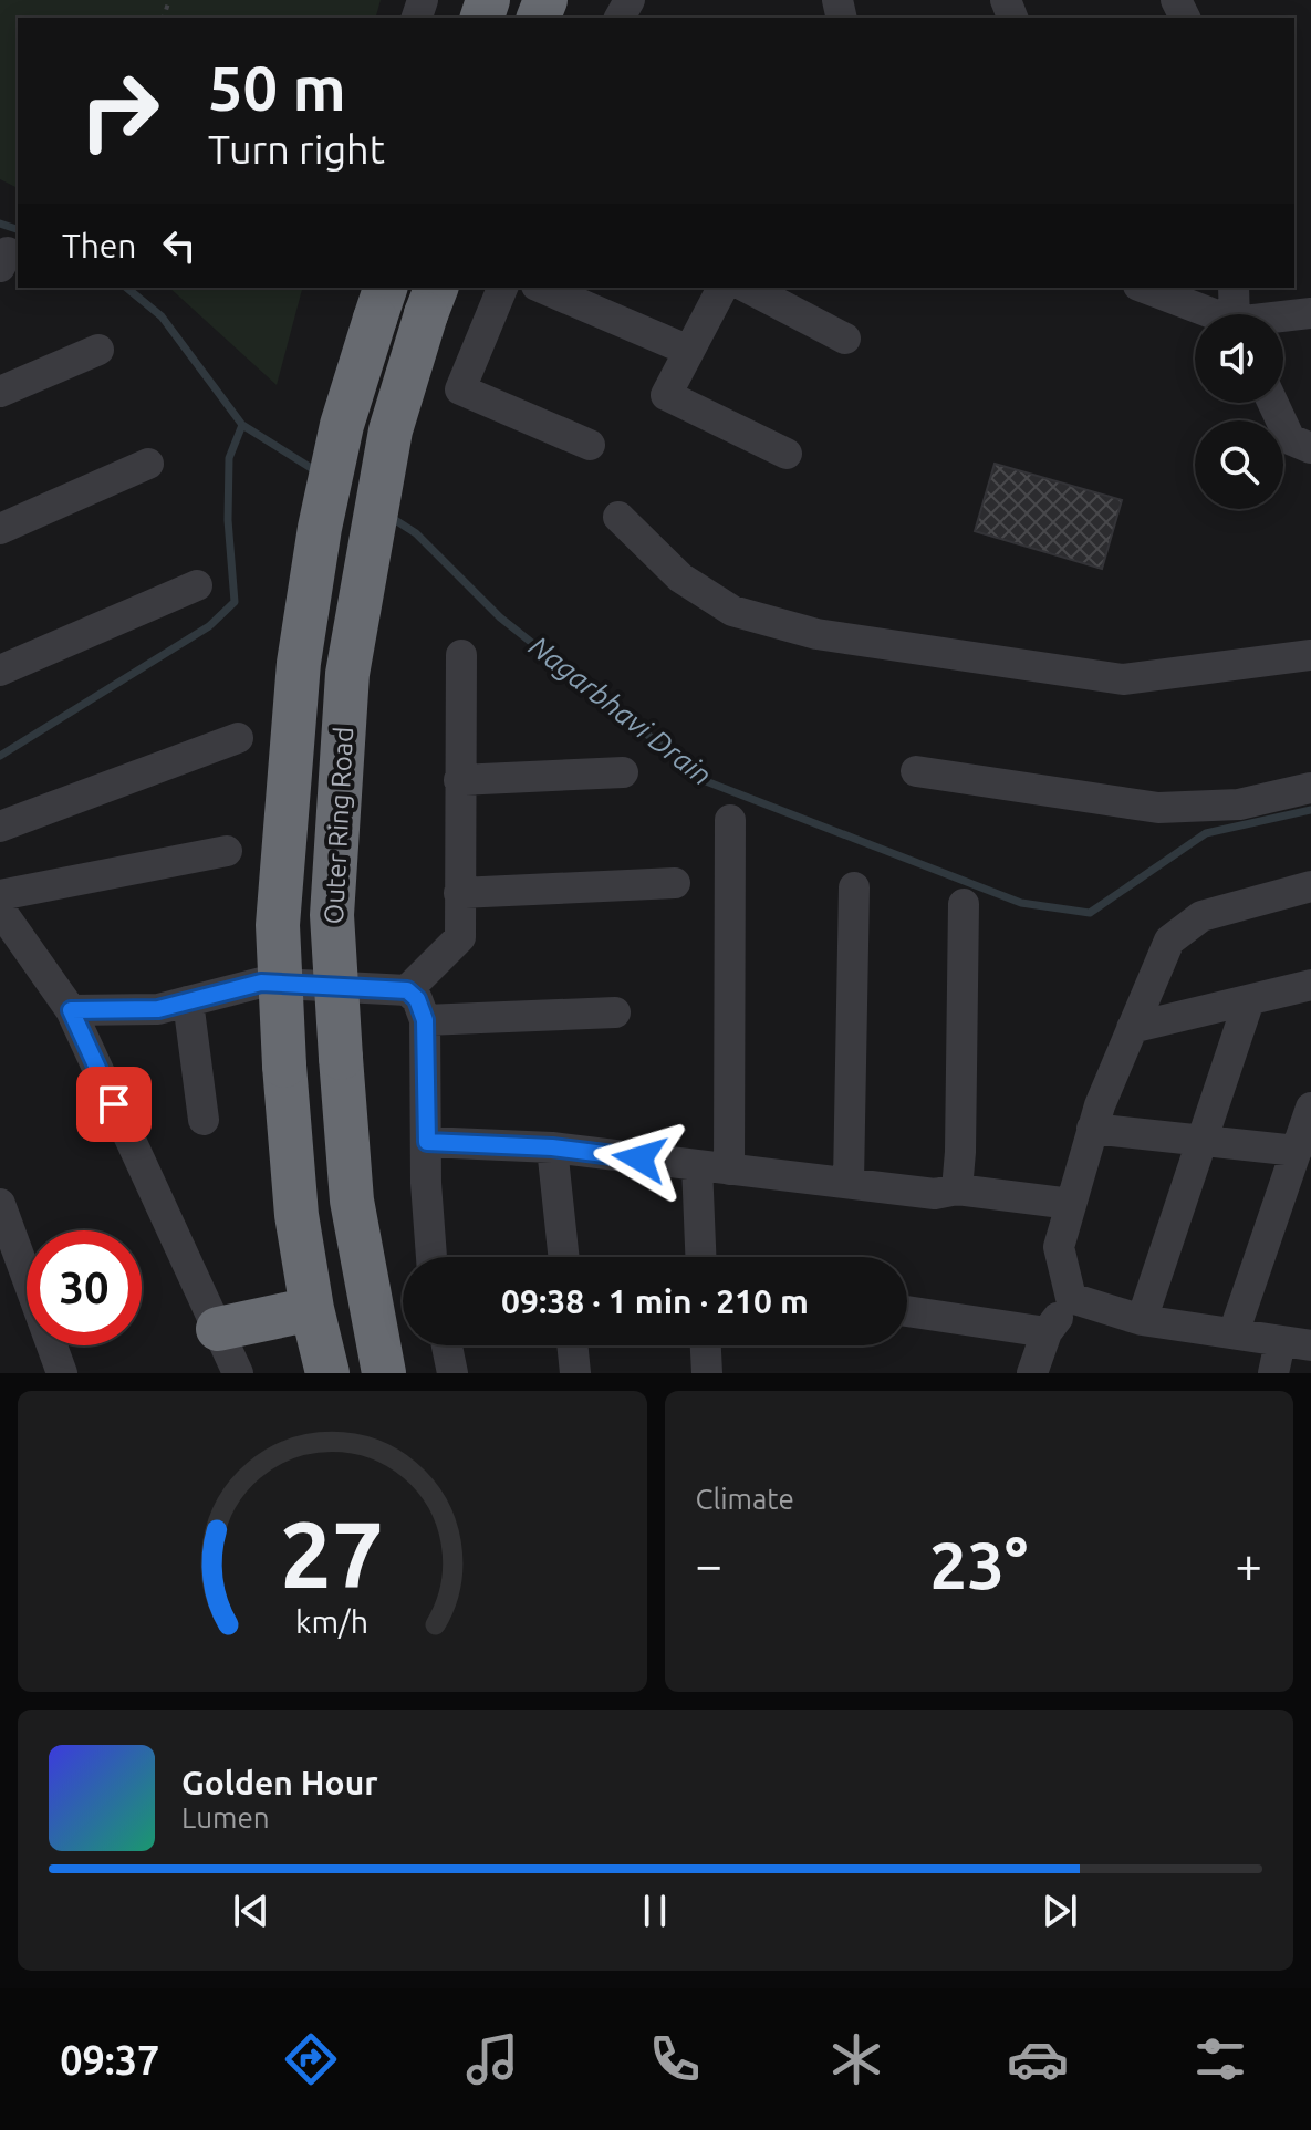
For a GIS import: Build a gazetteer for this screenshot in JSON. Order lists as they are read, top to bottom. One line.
{"streets":{"highway":["Outer Ring Road"]},"water":["Nagarbhavi Drain"],"page":{"turn":["50 m","Turn right"],"then":"Then","limit":"30","trip":"09:38 · 1 min · 210 m","tile":"Climate","heat":["−","23°","+"],"song":["Golden Hour","Lumen"],"tabs":"09:37","gauge":["27","km/h"]}}
